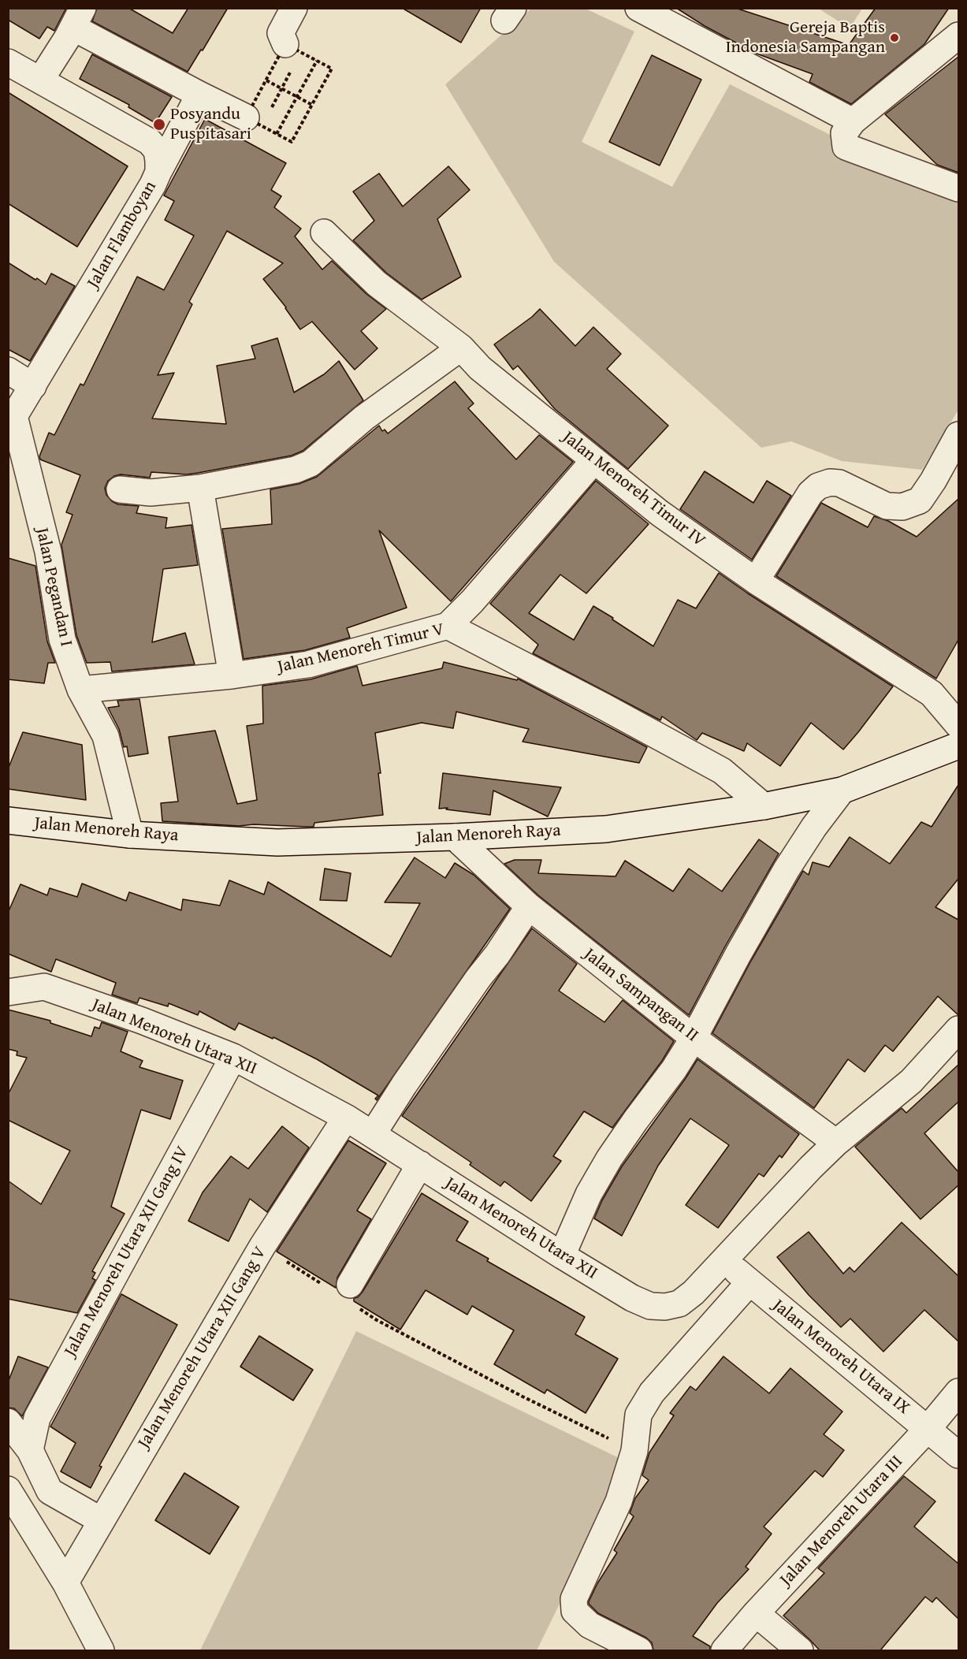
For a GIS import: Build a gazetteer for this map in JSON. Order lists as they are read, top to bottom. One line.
{"streets":{"street":["Jalan Flamboyan","Jalan Menoreh Timur IV","Jalan Pegandan I","Jalan Menoreh Timur V","Jalan Menoreh Raya","Jalan Sampangan II","Jalan Menoreh Utara XII","Jalan Menoreh Utara XII Gang IV","Jalan Menoreh Utara XII Gang V","Jalan Menoreh Utara IX","Jalan Menoreh Utara III"]},"crossings":[["Jalan Flamboyan","Jalan Pegandan I"],["Jalan Pegandan I","Jalan Menoreh Timur V"],["Jalan Pegandan I","Jalan Menoreh Raya"],["Jalan Menoreh Timur V","Jalan Menoreh Raya"],["Jalan Menoreh Raya","Jalan Sampangan II"],["Jalan Sampangan II","Jalan Menoreh Utara XII"],["Jalan Menoreh Utara XII","Jalan Menoreh Utara XII Gang IV"],["Jalan Menoreh Utara XII","Jalan Menoreh Utara XII Gang V"],["Jalan Menoreh Utara XII","Jalan Menoreh Utara IX"],["Jalan Menoreh Utara IX","Jalan Menoreh Utara III"]],"places":["Gereja Baptis Indonesia Sampangan","Posyandu Puspitasari"]}
